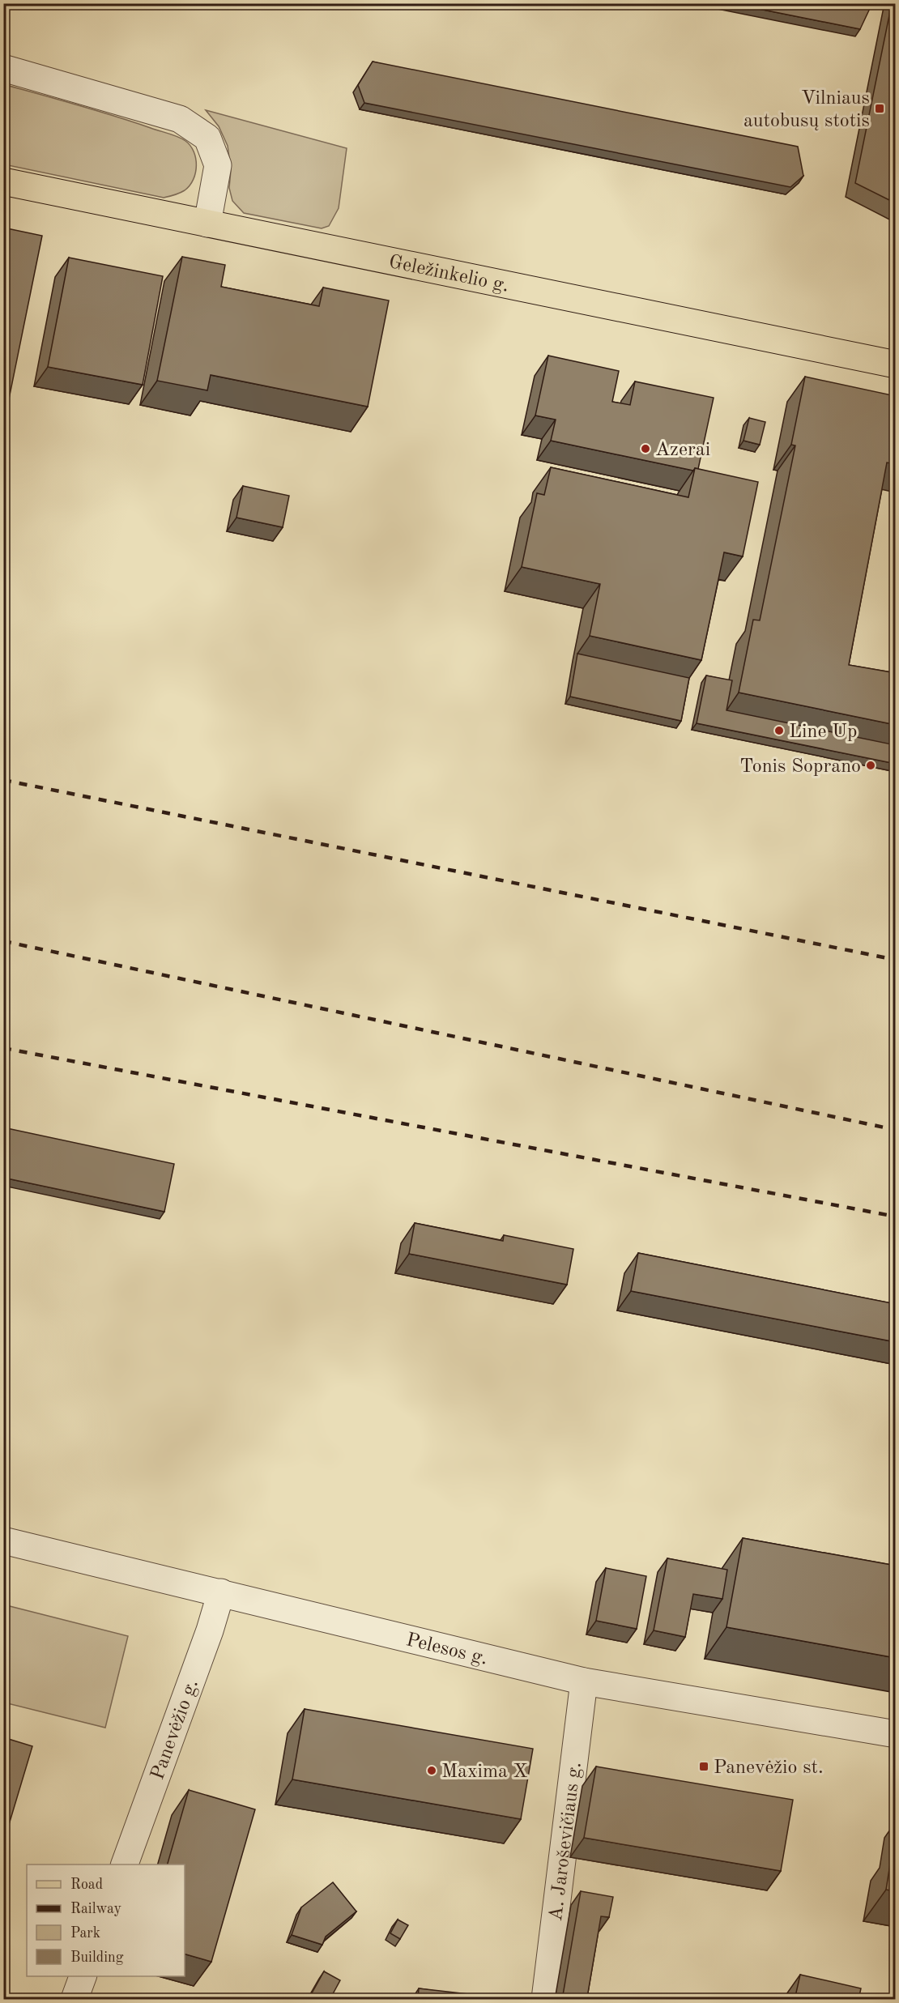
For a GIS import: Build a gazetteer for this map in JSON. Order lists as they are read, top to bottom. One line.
{"streets":{"main road":["Geležinkelio g."],"street":["Pelesos g.","Panevėžio g.","A. Jaroševičiaus g."]},"crossings":[["Pelesos g.","Panevėžio g."],["Pelesos g.","A. Jaroševičiaus g."]],"places":{"transit":["Vilniaus autobusų stotis","Panevėžio st."],"other":["Azerai","Line Up","Tonis Soprano","Maxima X"]},"legend":["Road","Railway","Park","Building"]}
